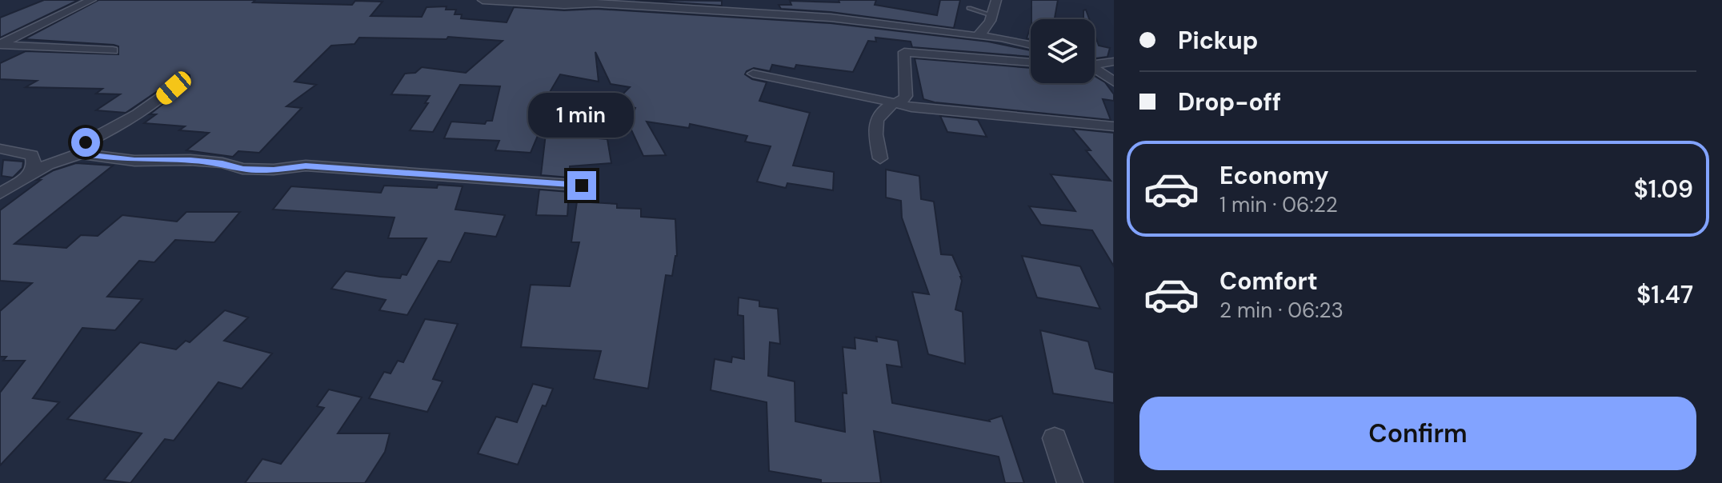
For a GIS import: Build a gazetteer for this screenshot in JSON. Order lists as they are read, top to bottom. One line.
{"page":{"banner":["Pickup","Drop-off"],"bubble":"1 min","list":[{"name":"Economy","note":"1 min · 06:22","value":"$1.09"},{"name":"Comfort","note":"2 min · 06:23","value":"$1.47"}],"buttons":"Confirm"}}
